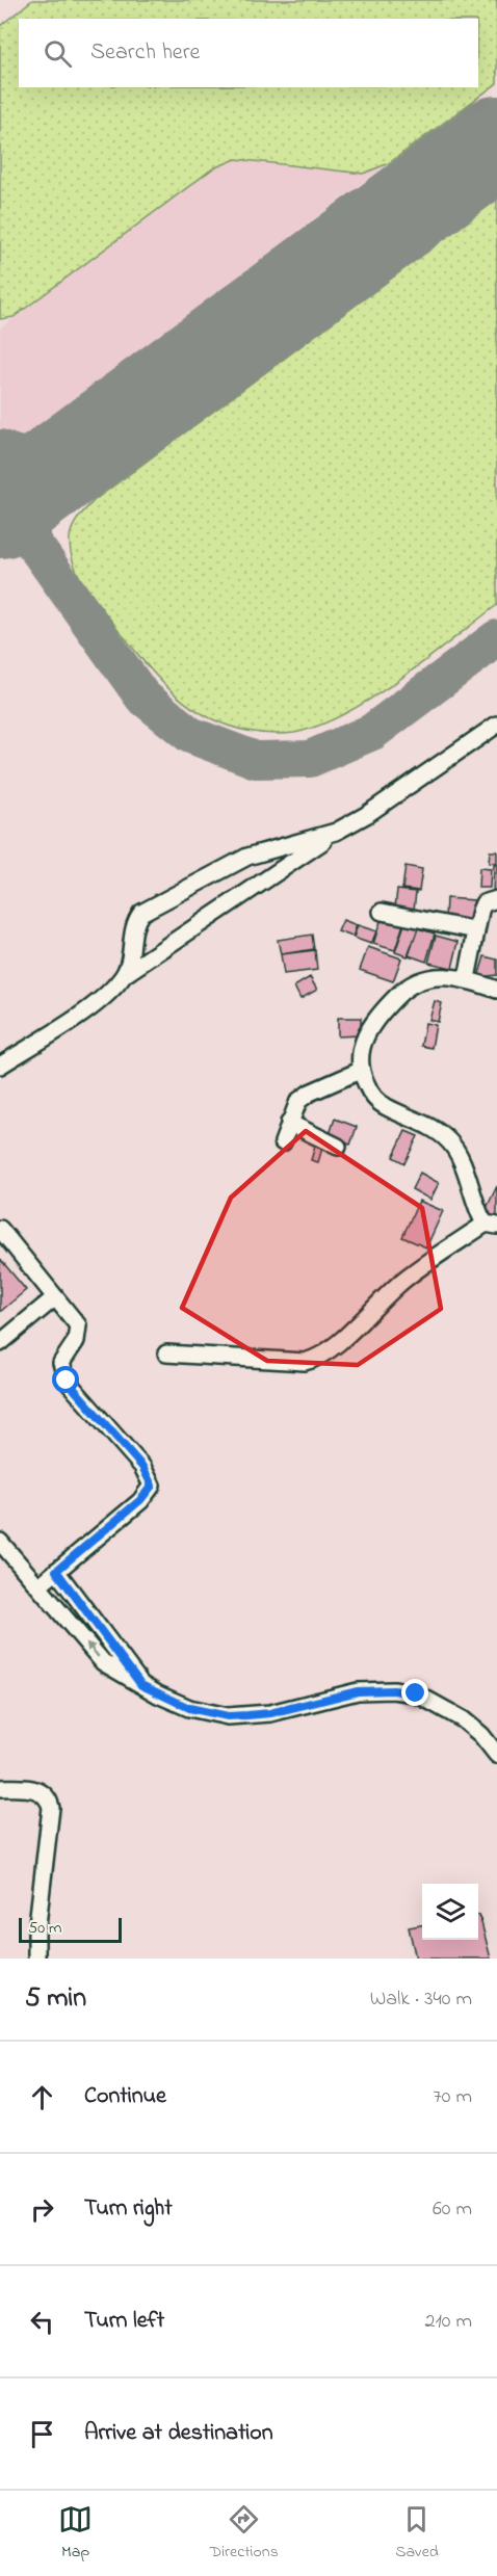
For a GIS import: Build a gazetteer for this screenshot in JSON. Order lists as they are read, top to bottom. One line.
{"scale_bar":"50 m","page":{"search":"Search here","scale":"50 m","heading":["5 min","Walk · 340 m"],"list":[["Continue","70 m"],["Turn right","60 m"],["Turn left","210 m"],"Arrive at destination"],"nav":["Map","Directions","Saved"]}}
